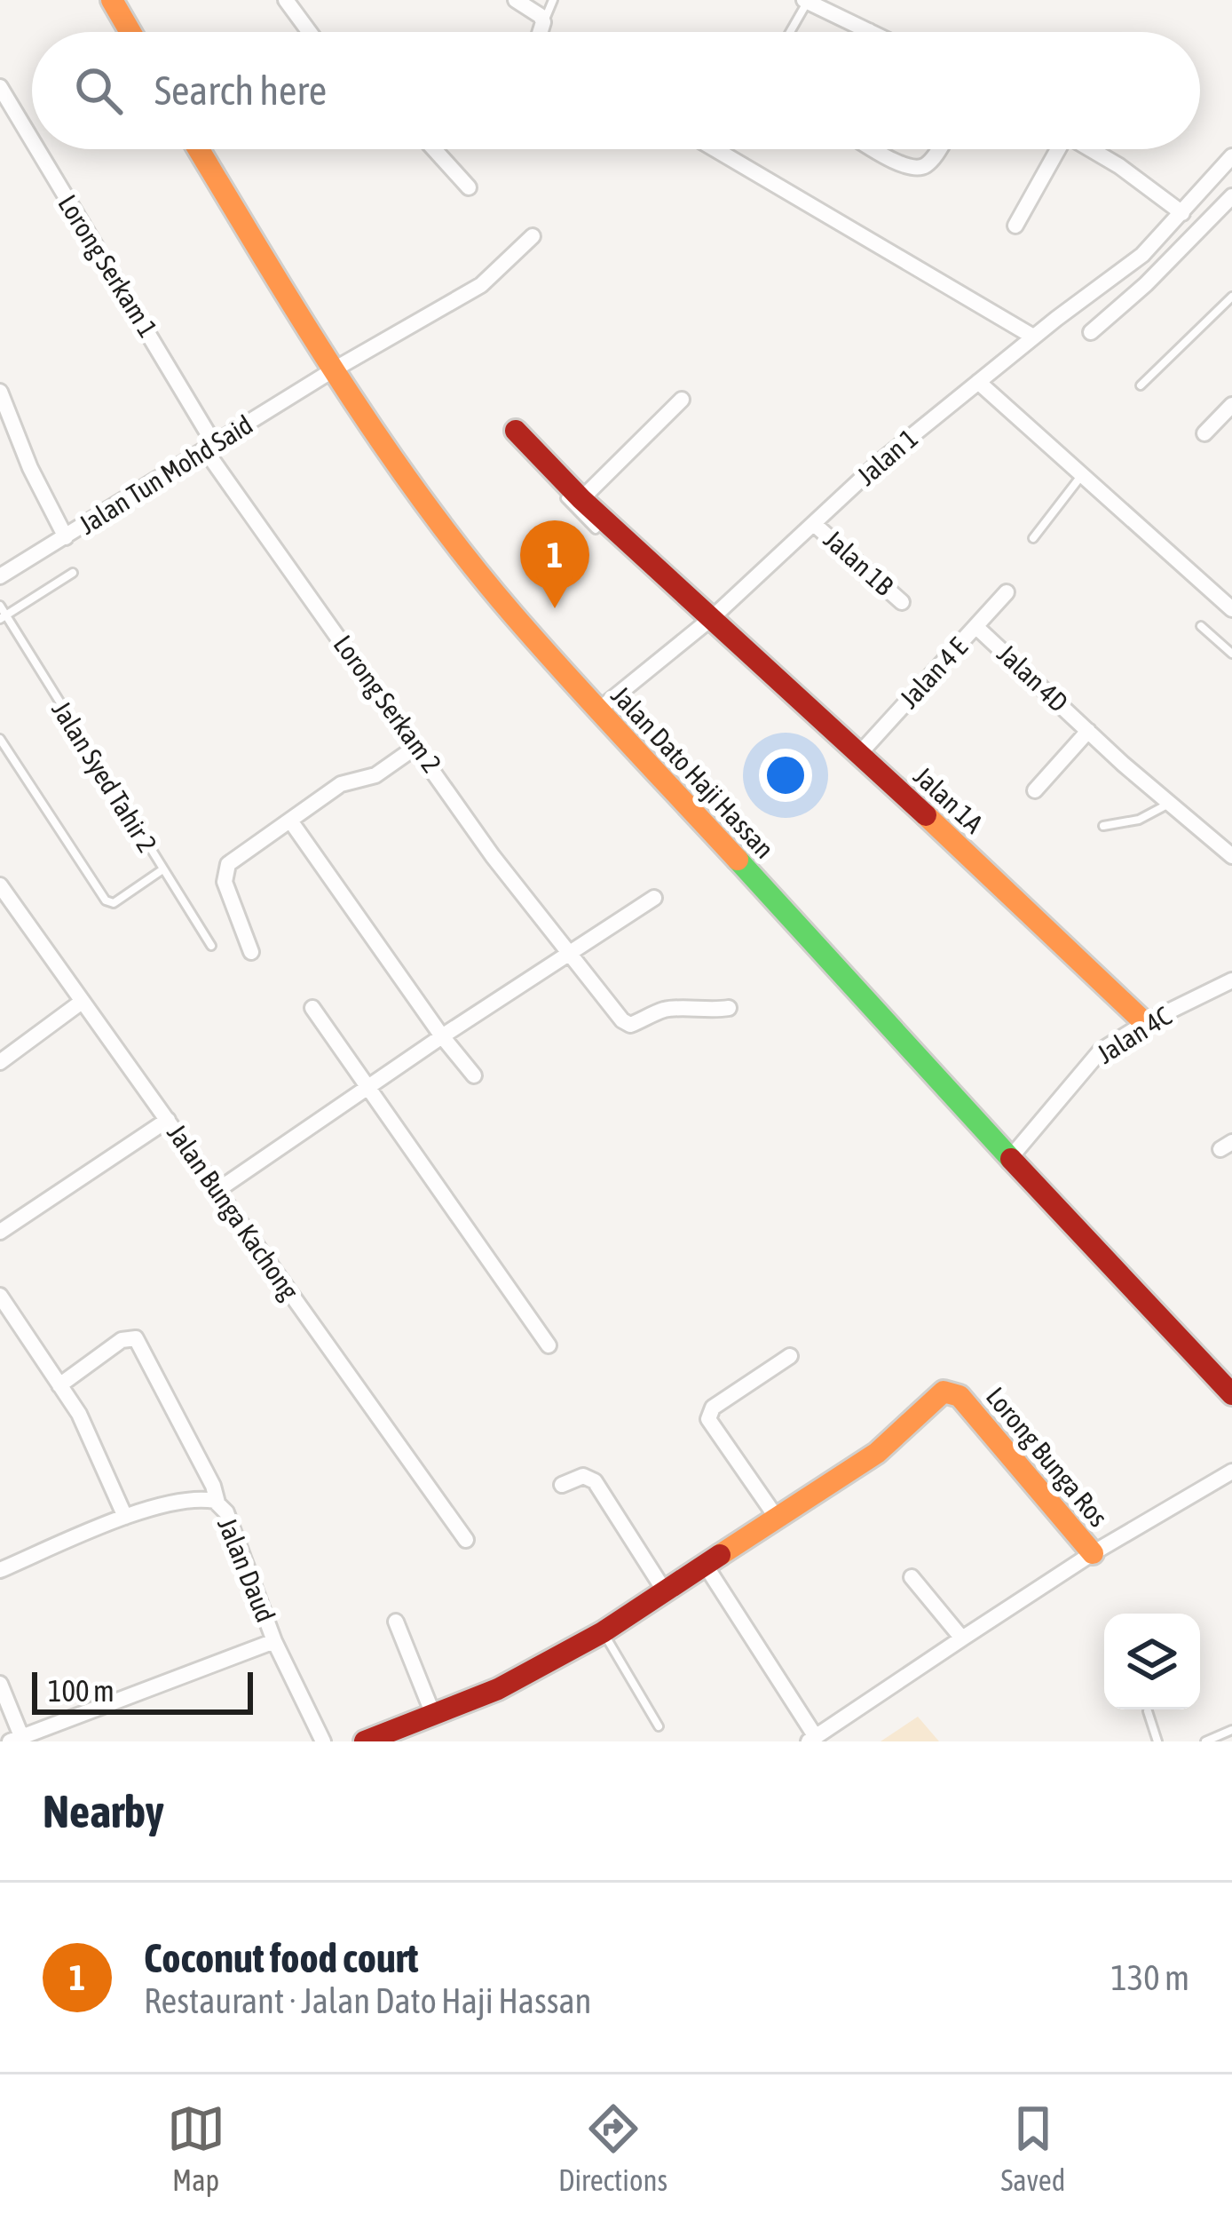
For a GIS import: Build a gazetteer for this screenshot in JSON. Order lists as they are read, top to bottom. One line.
{"streets":{"street":["Lorong Serkam 1","Jalan 1","Jalan Tun Mohd Said","Jalan 1B","Jalan 4 E","Jalan 4D","Lorong Serkam 2","Jalan Dato Haji Hassan","Jalan 1A","Jalan 4C","Jalan Bunga Kachong","Lorong Bunga Ros","Jalan Daud"],"lane":["Jalan Syed Tahir 2"]},"crossings":[["Lorong Serkam 1","Jalan Tun Mohd Said"],["Lorong Serkam 1","Lorong Serkam 2"],["Jalan 1","Jalan 1B"],["Jalan 1","Jalan Dato Haji Hassan"],["Jalan 1","Jalan 1A"],["Jalan Tun Mohd Said","Lorong Serkam 2"],["Jalan Tun Mohd Said","Jalan Dato Haji Hassan"],["Jalan 4 E","Jalan 4D"],["Jalan 4 E","Jalan 1A"],["Jalan Dato Haji Hassan","Jalan 4C"],["Jalan 1A","Jalan 4C"]],"scale_bar":"100 m","page":{"search":"Search here","pins":"1","scale":"100 m","heading":"Nearby","list":[{"mark":"1","name":"Coconut food court","note":"Restaurant · Jalan Dato Haji Hassan","value":"130 m"}],"nav":["Map","Directions","Saved"]}}
